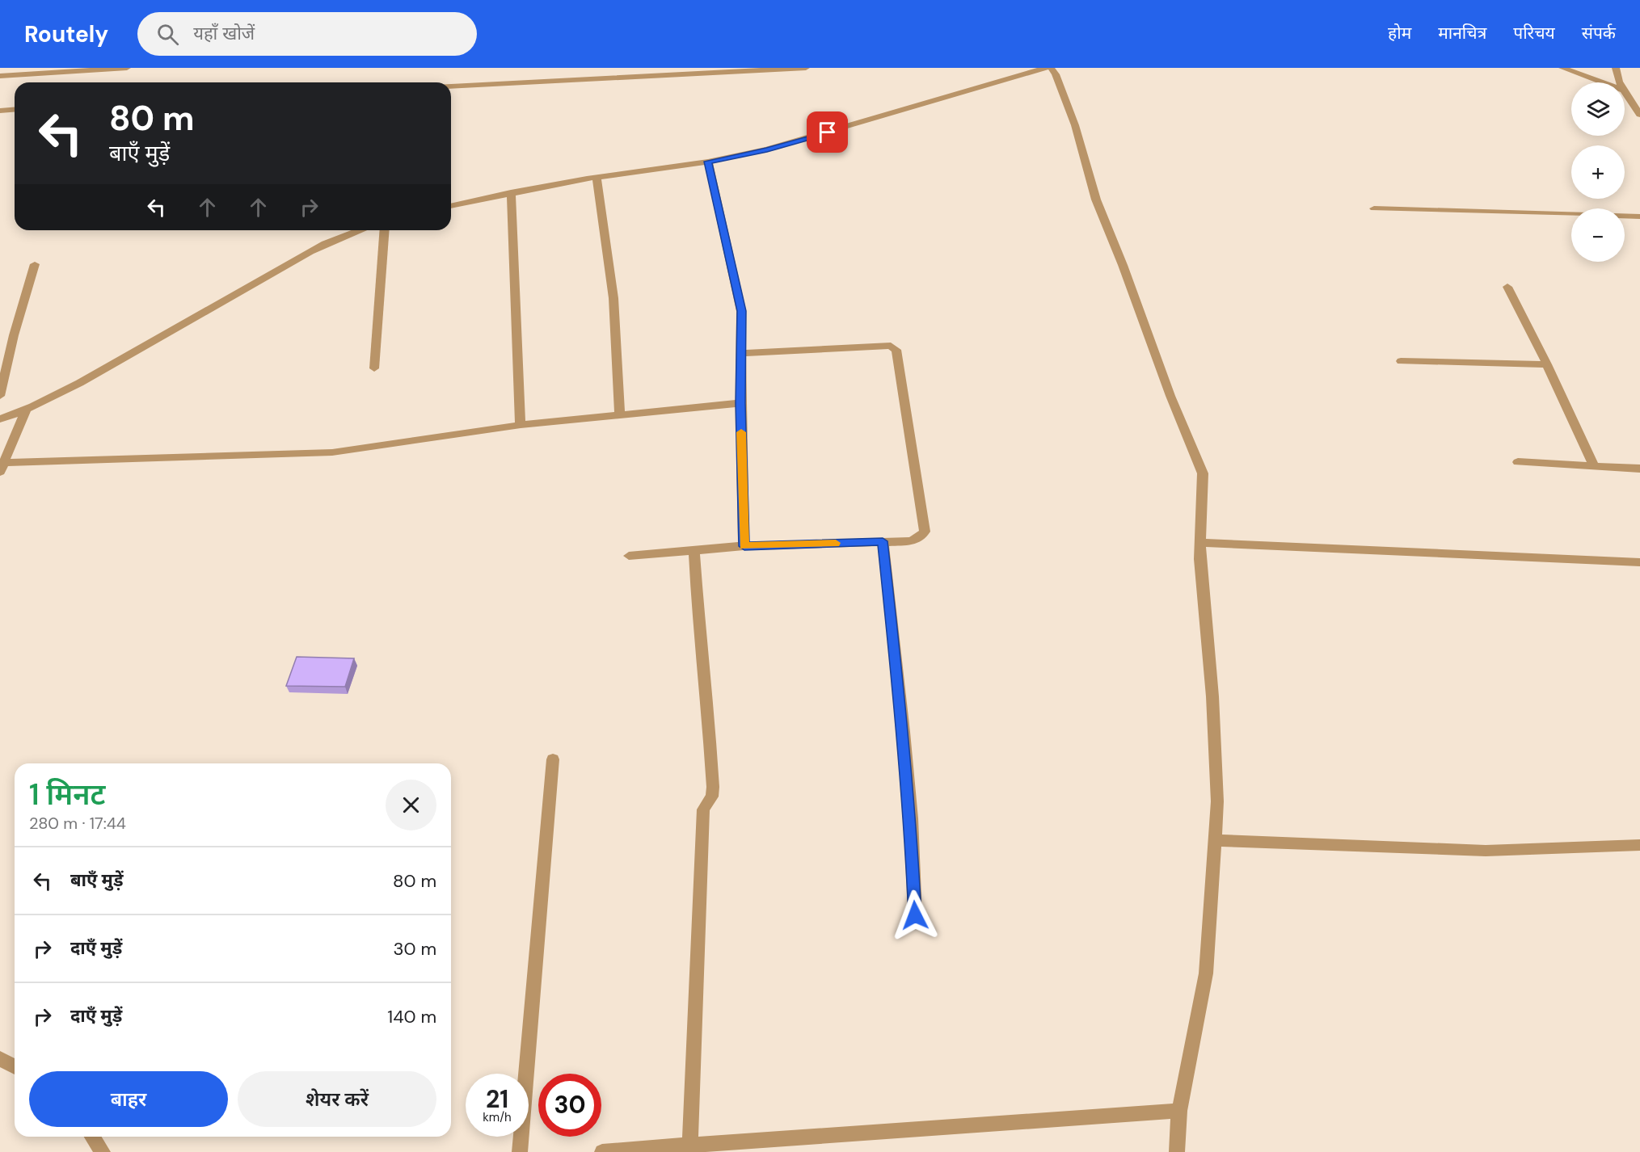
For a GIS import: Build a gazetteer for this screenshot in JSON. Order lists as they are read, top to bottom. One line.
{"page":{"header":"Routely","search":"यहाँ खोजें","nav":["होम","मानचित्र","परिचय","संपर्क"],"map_buttons":["+","−"],"turn":["80 m","बाएँ मुड़ें"],"heading":["1 मिनट","280 m · 17:44"],"list":[{"name":"बाएँ मुड़ें","value":"80 m"},{"name":"दाएँ मुड़ें","value":"30 m"},{"name":"दाएँ मुड़ें","value":"140 m"}],"buttons":["बाहर","शेयर करें"],"speed":"21 km/h","limit":"30"}}
